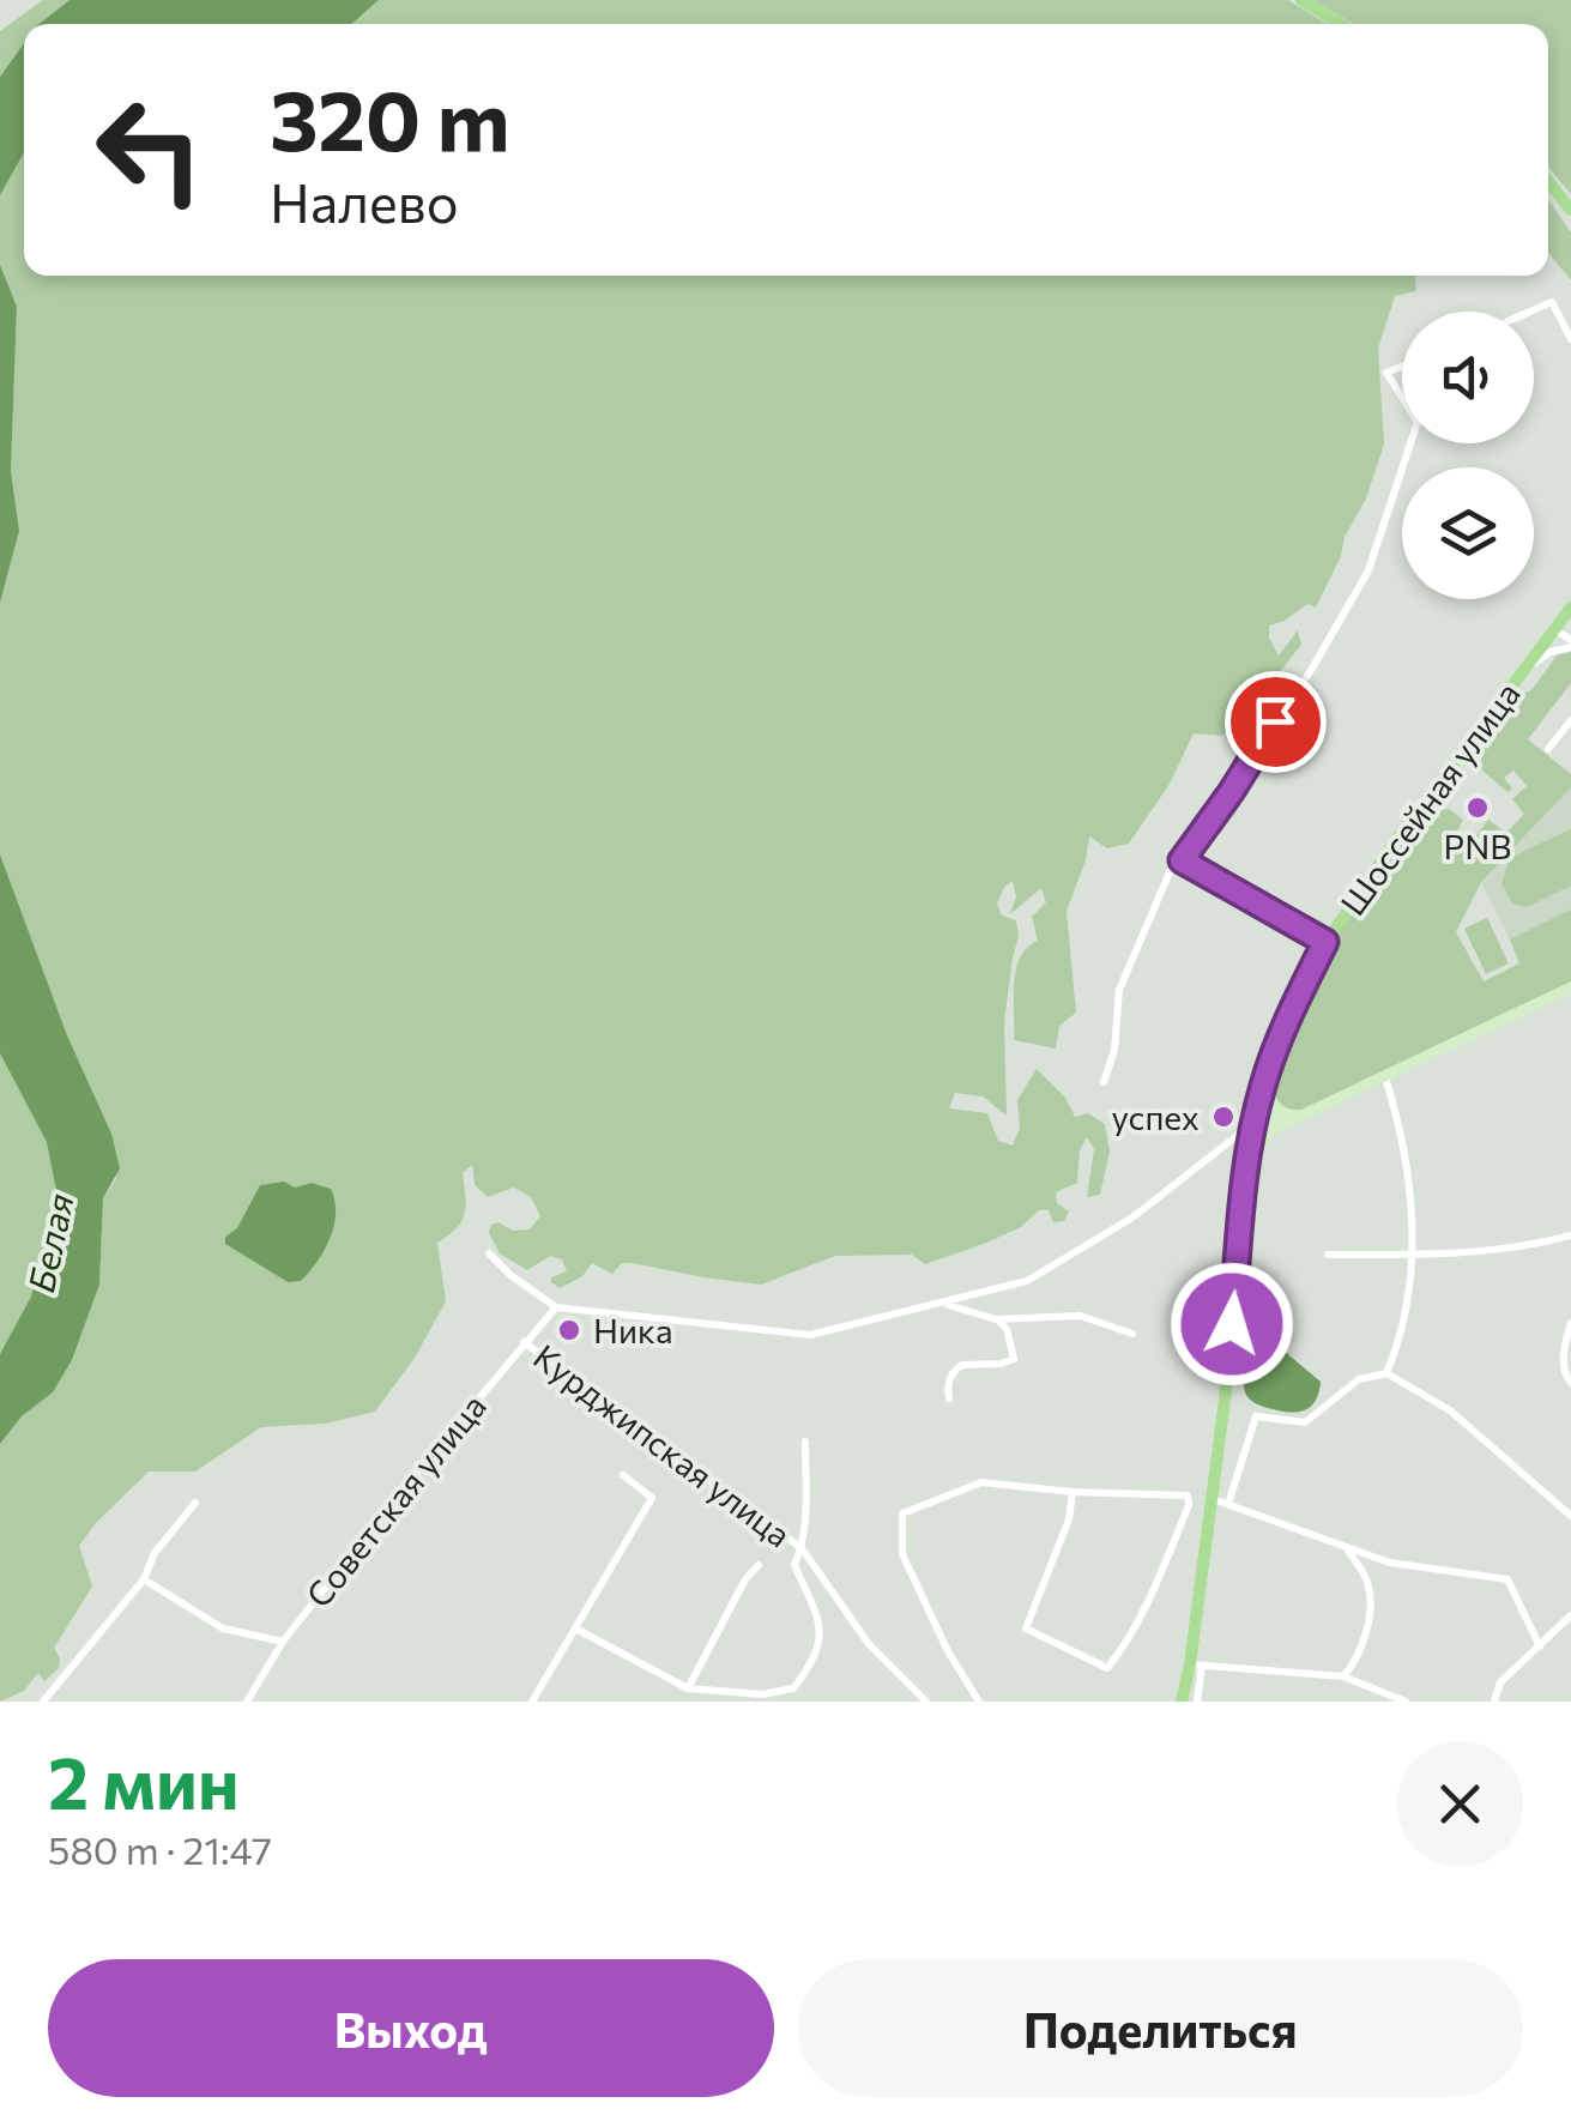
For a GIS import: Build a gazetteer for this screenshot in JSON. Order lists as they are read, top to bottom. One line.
{"streets":{"main road":["Шоссейная улица"],"street":["Курджипская улица","Советская улица"]},"crossings":[["Курджипская улица","Советская улица"]],"water":["Белая"],"places":["PNB","успех","Ника"],"page":{"turn":["320 m","Налево"],"heading":["2 мин","580 m · 21:47"],"buttons":["Выход","Поделиться"]}}
